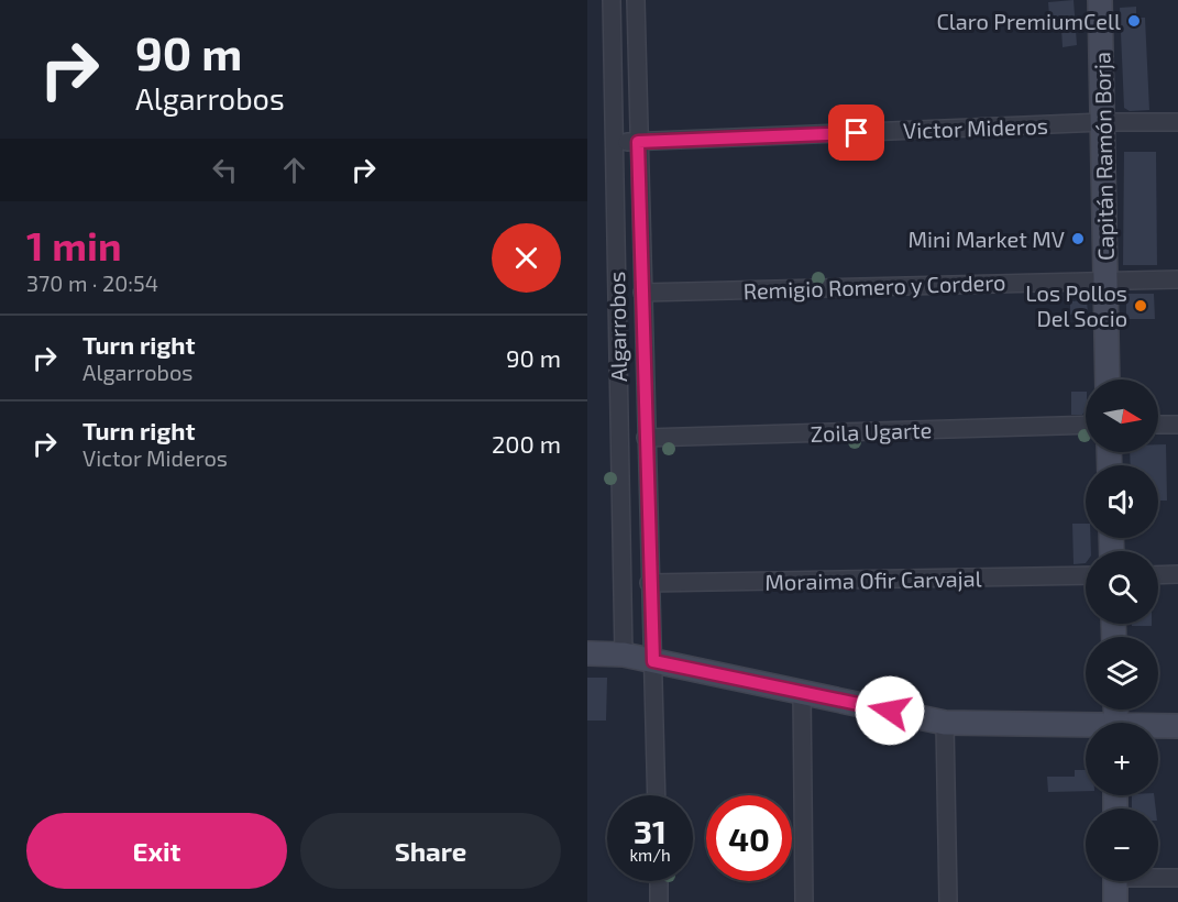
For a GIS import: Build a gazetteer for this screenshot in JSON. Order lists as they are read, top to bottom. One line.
{"streets":{"street":["Victor Mideros","Capitán Ramón Borja","Remigio Romero y Cordero","Algarrobos","Zoila Ugarte","Moraima Ofir Carvajal"]},"crossings":[["Victor Mideros","Capitán Ramón Borja"],["Victor Mideros","Algarrobos"],["Capitán Ramón Borja","Remigio Romero y Cordero"],["Remigio Romero y Cordero","Algarrobos"],["Algarrobos","Zoila Ugarte"],["Algarrobos","Moraima Ofir Carvajal"]],"places":["Claro PremiumCell","Mini Market MV","Los Pollos Del Socio"],"north":"right","page":{"turn":["90 m","Algarrobos"],"heading":["1 min","370 m · 20:54"],"list":[{"name":"Turn right","note":"Algarrobos","value":"90 m"},{"name":"Turn right","note":"Victor Mideros","value":"200 m"}],"map_buttons":["+","−"],"speed":"31 km/h","limit":"40","buttons":["Exit","Share"]}}
